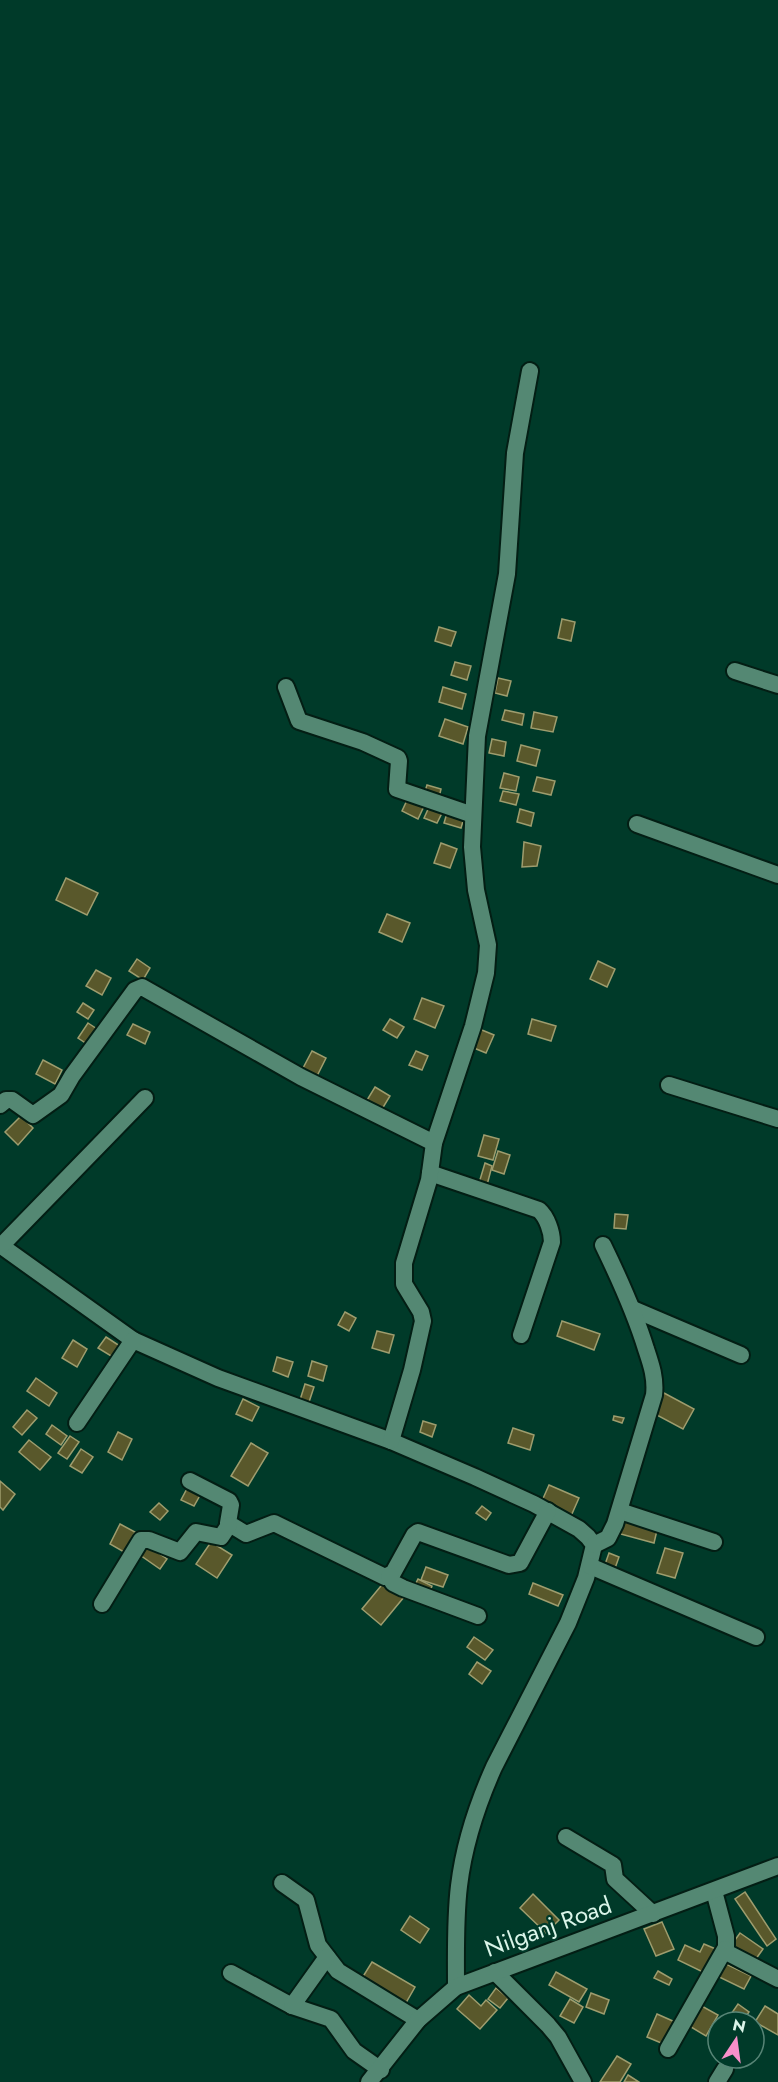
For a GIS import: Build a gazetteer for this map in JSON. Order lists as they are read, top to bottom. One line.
{"streets":{"street":["Nilganj Road"]},"north":"top"}
